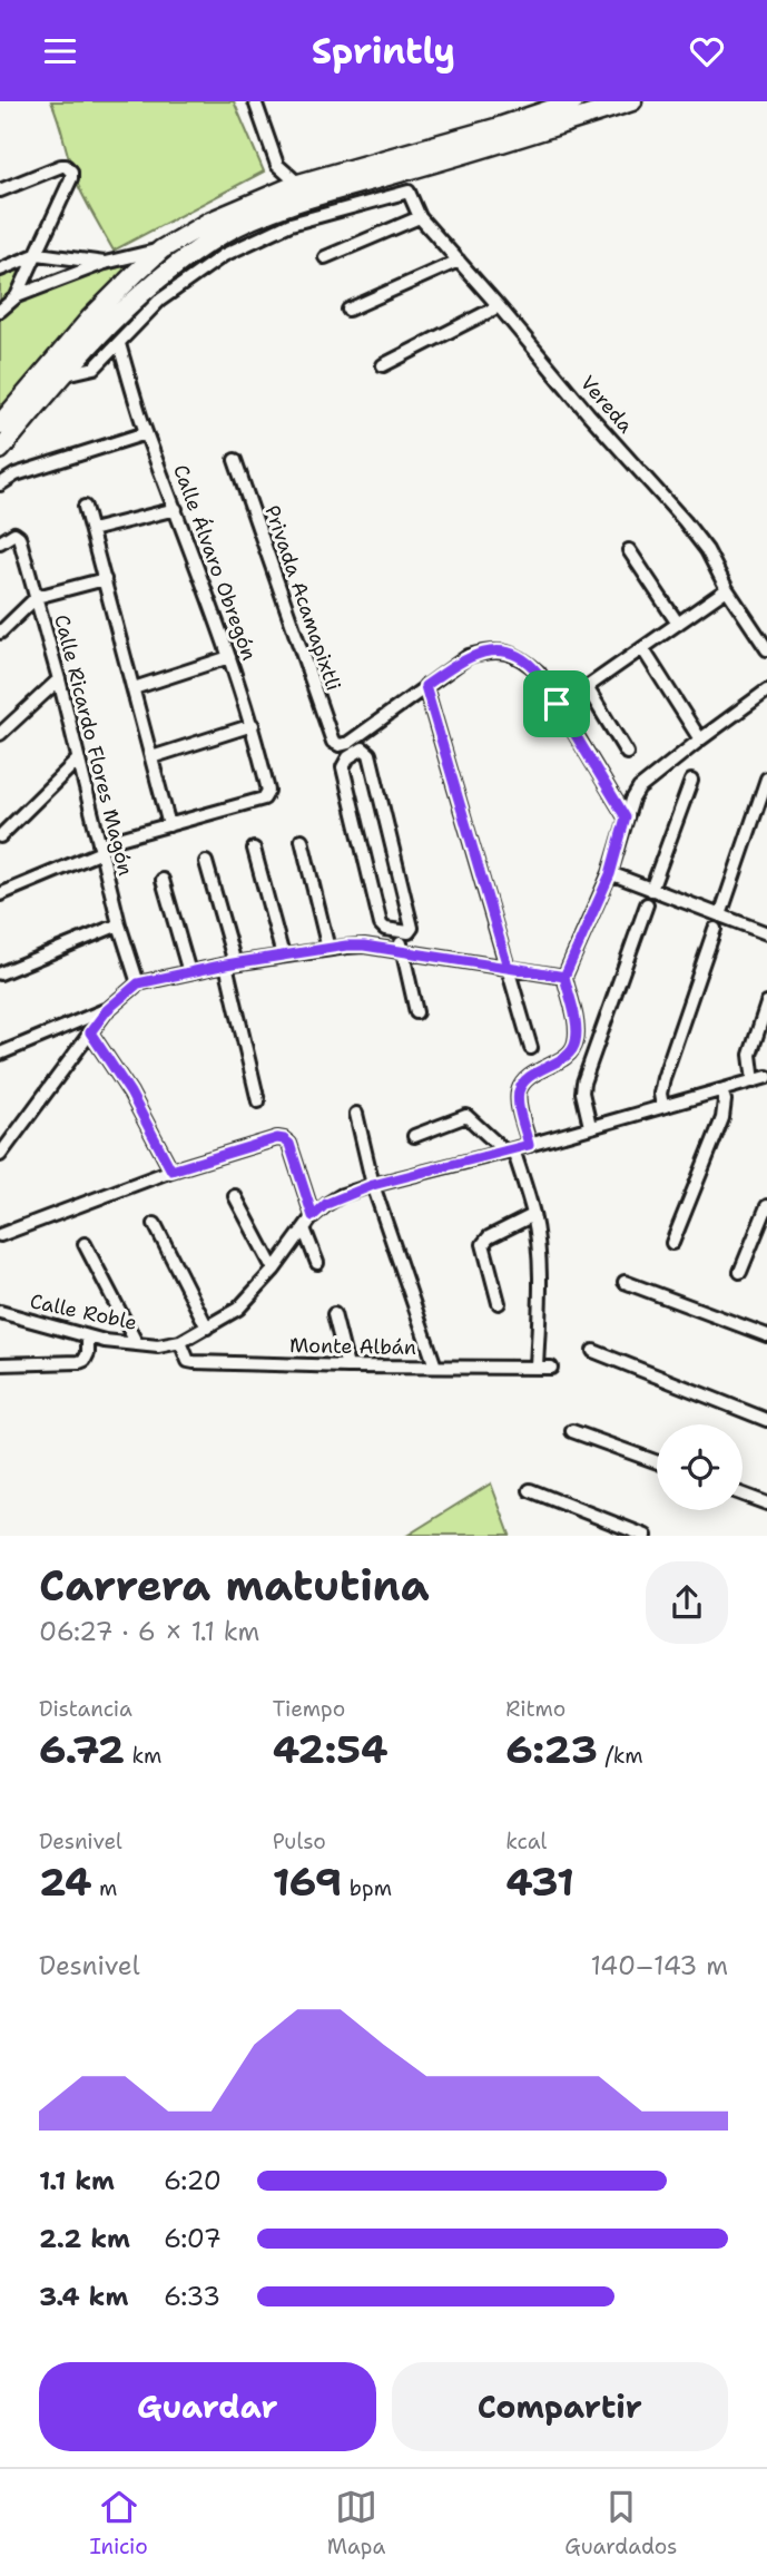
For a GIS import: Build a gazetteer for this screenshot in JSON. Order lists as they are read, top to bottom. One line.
{"streets":{"street":["Vereda","Calle Álvaro Obregón","Privada Acamapixtli","Calle Ricardo Flores Magón","Calle Roble","Monte Albán"]},"crossings":[["Vereda","Calle Álvaro Obregón"],["Calle Roble","Monte Albán"]],"page":{"header":"Sprintly","heading":["Carrera matutina","06:27 · 6 × 1.1 km"],"stats":[["Distancia","6.72 km"],["Tiempo","42:54"],["Ritmo","6:23 /km"],["Desnivel","24 m"],["Pulso","169 bpm"],["kcal","431"]],"chart":["Desnivel","140–143 m"],"list":[{"name":"1.1 km","note":"6:20"},{"name":"2.2 km","note":"6:07"},{"name":"3.4 km","note":"6:33"}],"buttons":["Guardar","Compartir"],"tabs":["Inicio","Mapa","Guardados"]}}
